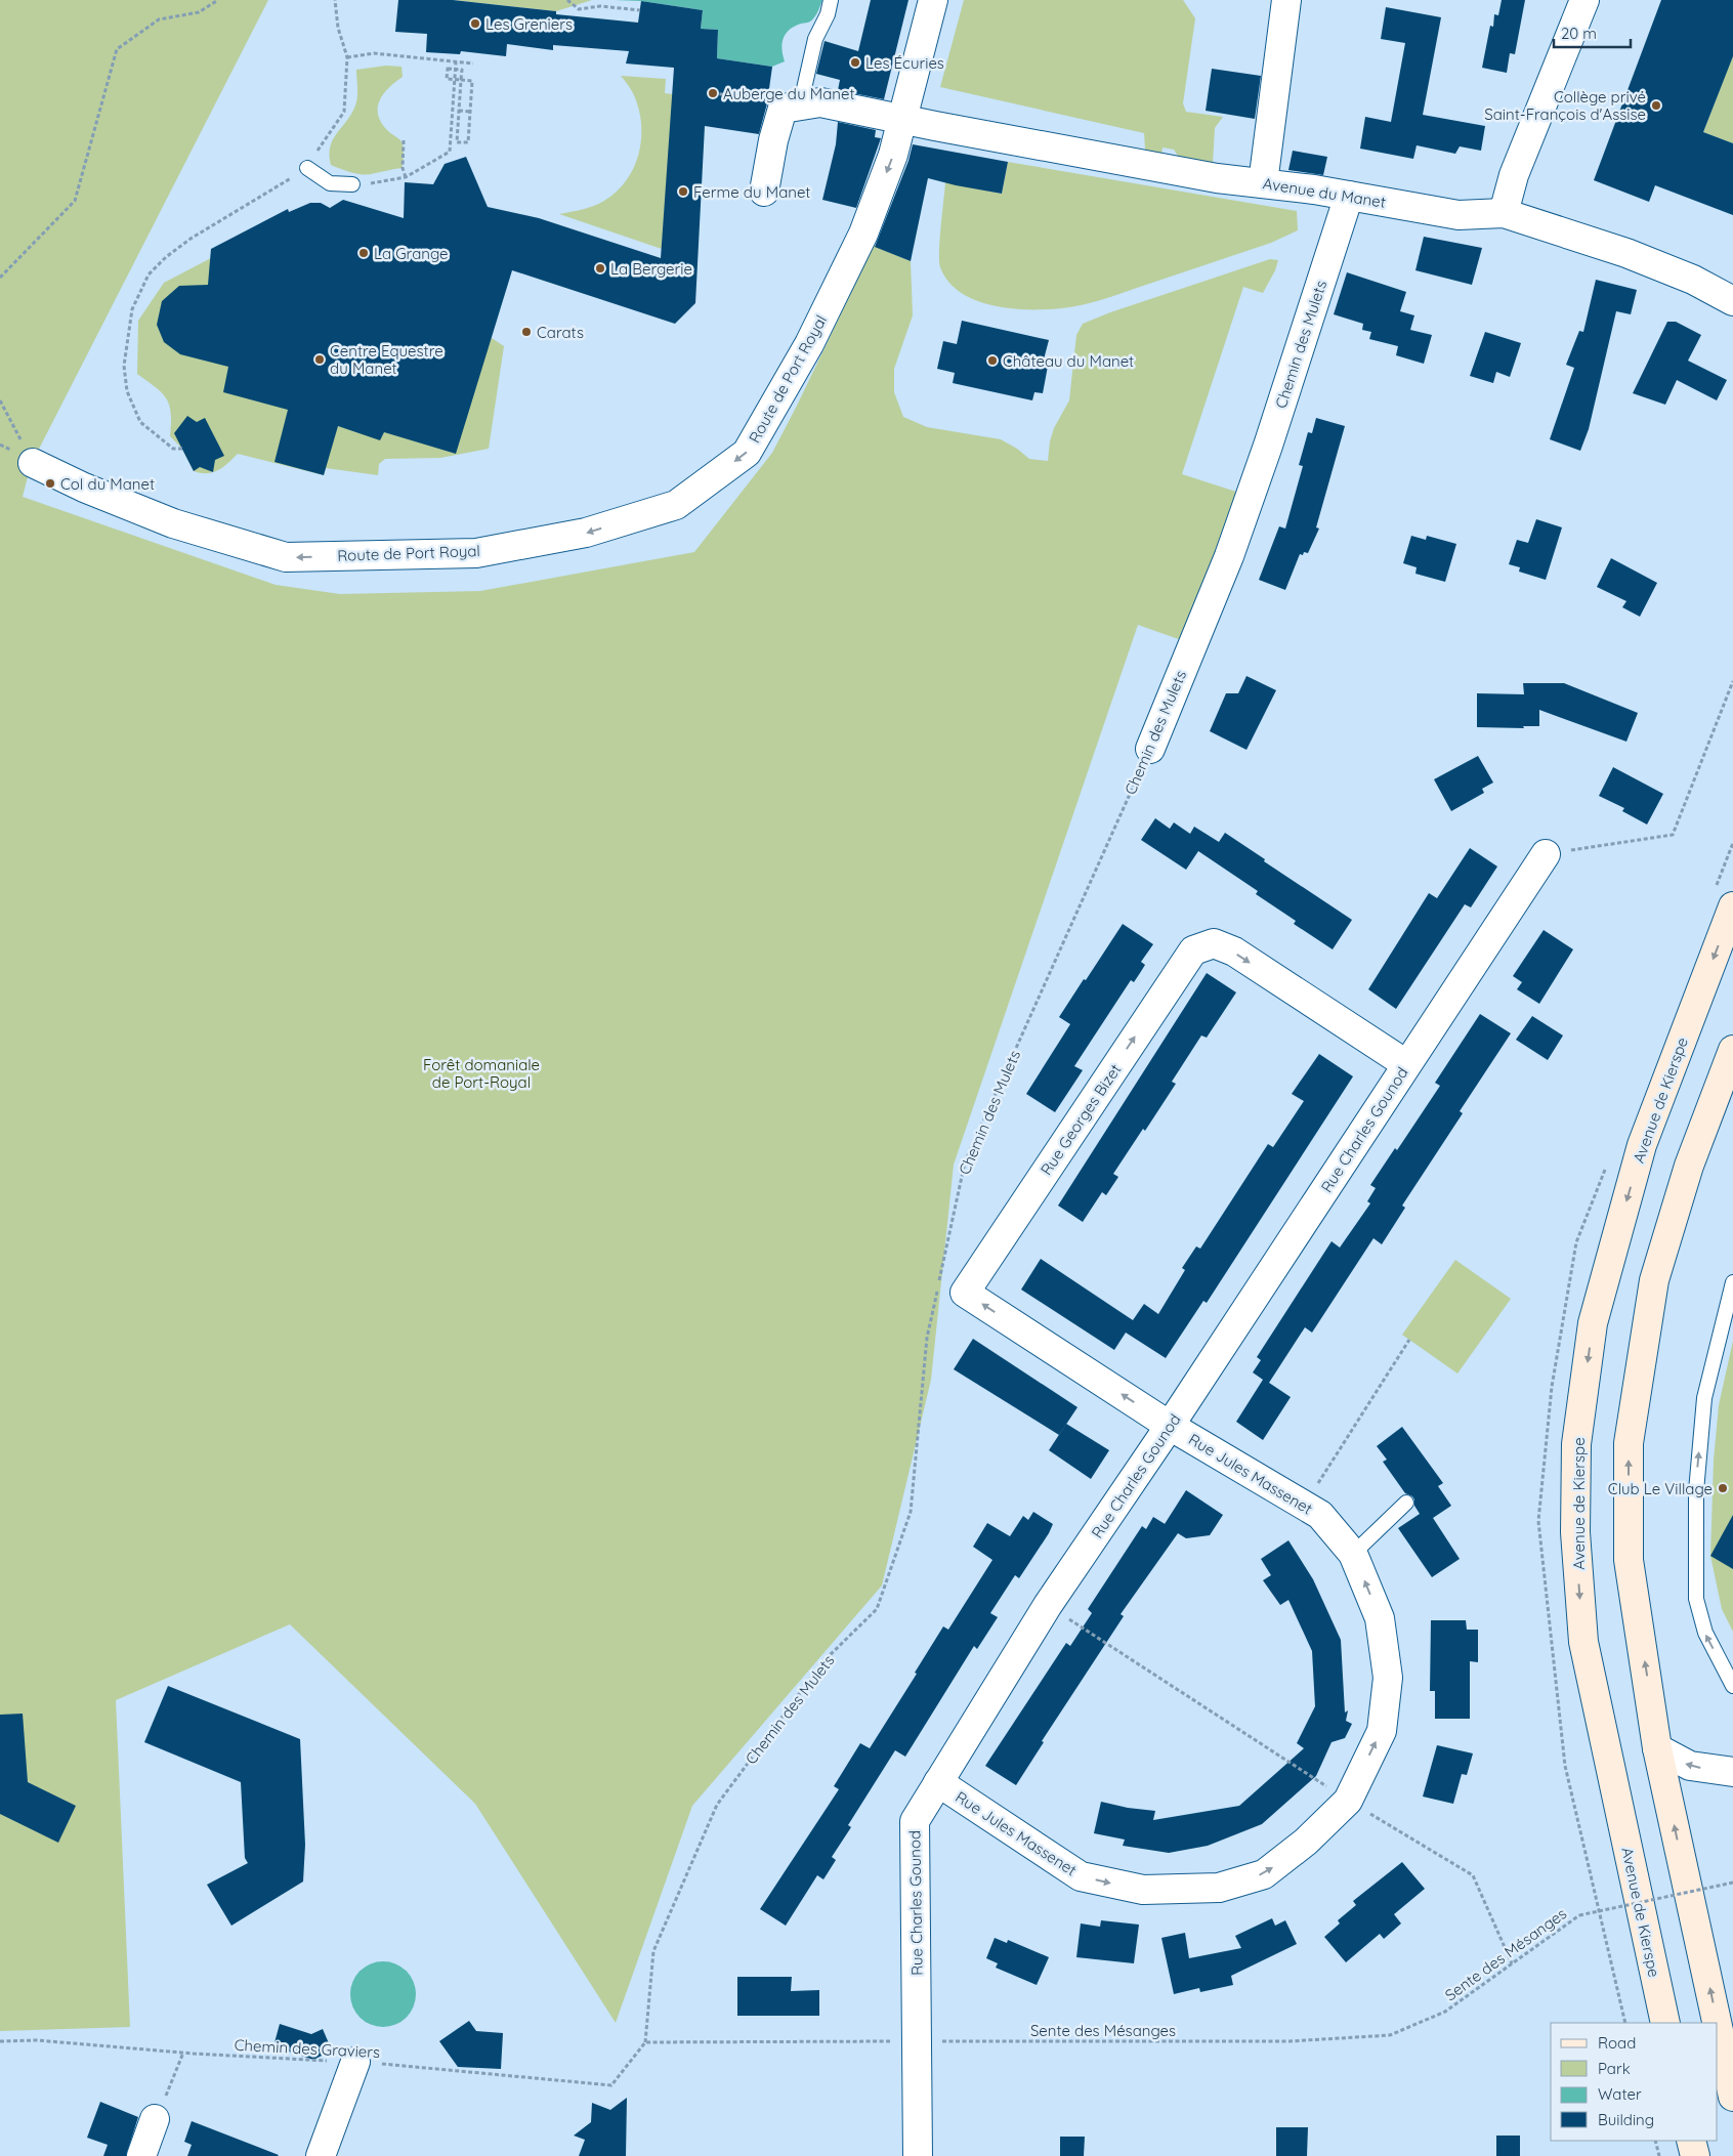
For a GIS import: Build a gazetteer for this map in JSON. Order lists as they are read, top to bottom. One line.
{"streets":{"main road":["Avenue de Kierspe"],"street":["Avenue du Manet","Chemin des Mulets","Route de Port Royal","Rue Georges Bizet","Rue Charles Gounod","Rue Jules Massenet"],"path":["Sente des Mésanges","Chemin des Graviers"]},"crossings":[["Avenue du Manet","Chemin des Mulets"],["Avenue du Manet","Route de Port Royal"],["Chemin des Mulets","Sente des Mésanges"],["Chemin des Mulets","Chemin des Graviers"],["Rue Georges Bizet","Rue Charles Gounod"],["Rue Georges Bizet","Rue Jules Massenet"],["Rue Charles Gounod","Rue Jules Massenet"],["Rue Charles Gounod","Sente des Mésanges"],["Sente des Mésanges","Chemin des Graviers"]],"one_way":["Route de Port Royal"],"parks":["Forêt domaniale de Port-Royal"],"places":["Les Greniers","Les Écuries","Auberge du Manet","Collège privé Saint-François d'Assise","Ferme du Manet","La Grange","La Bergerie","Carats","Centre Equestre du Manet","Château du Manet","Col du Manet","Club Le Village"],"legend":["Road","Park","Water","Building"],"scale_bar":"20 m"}
